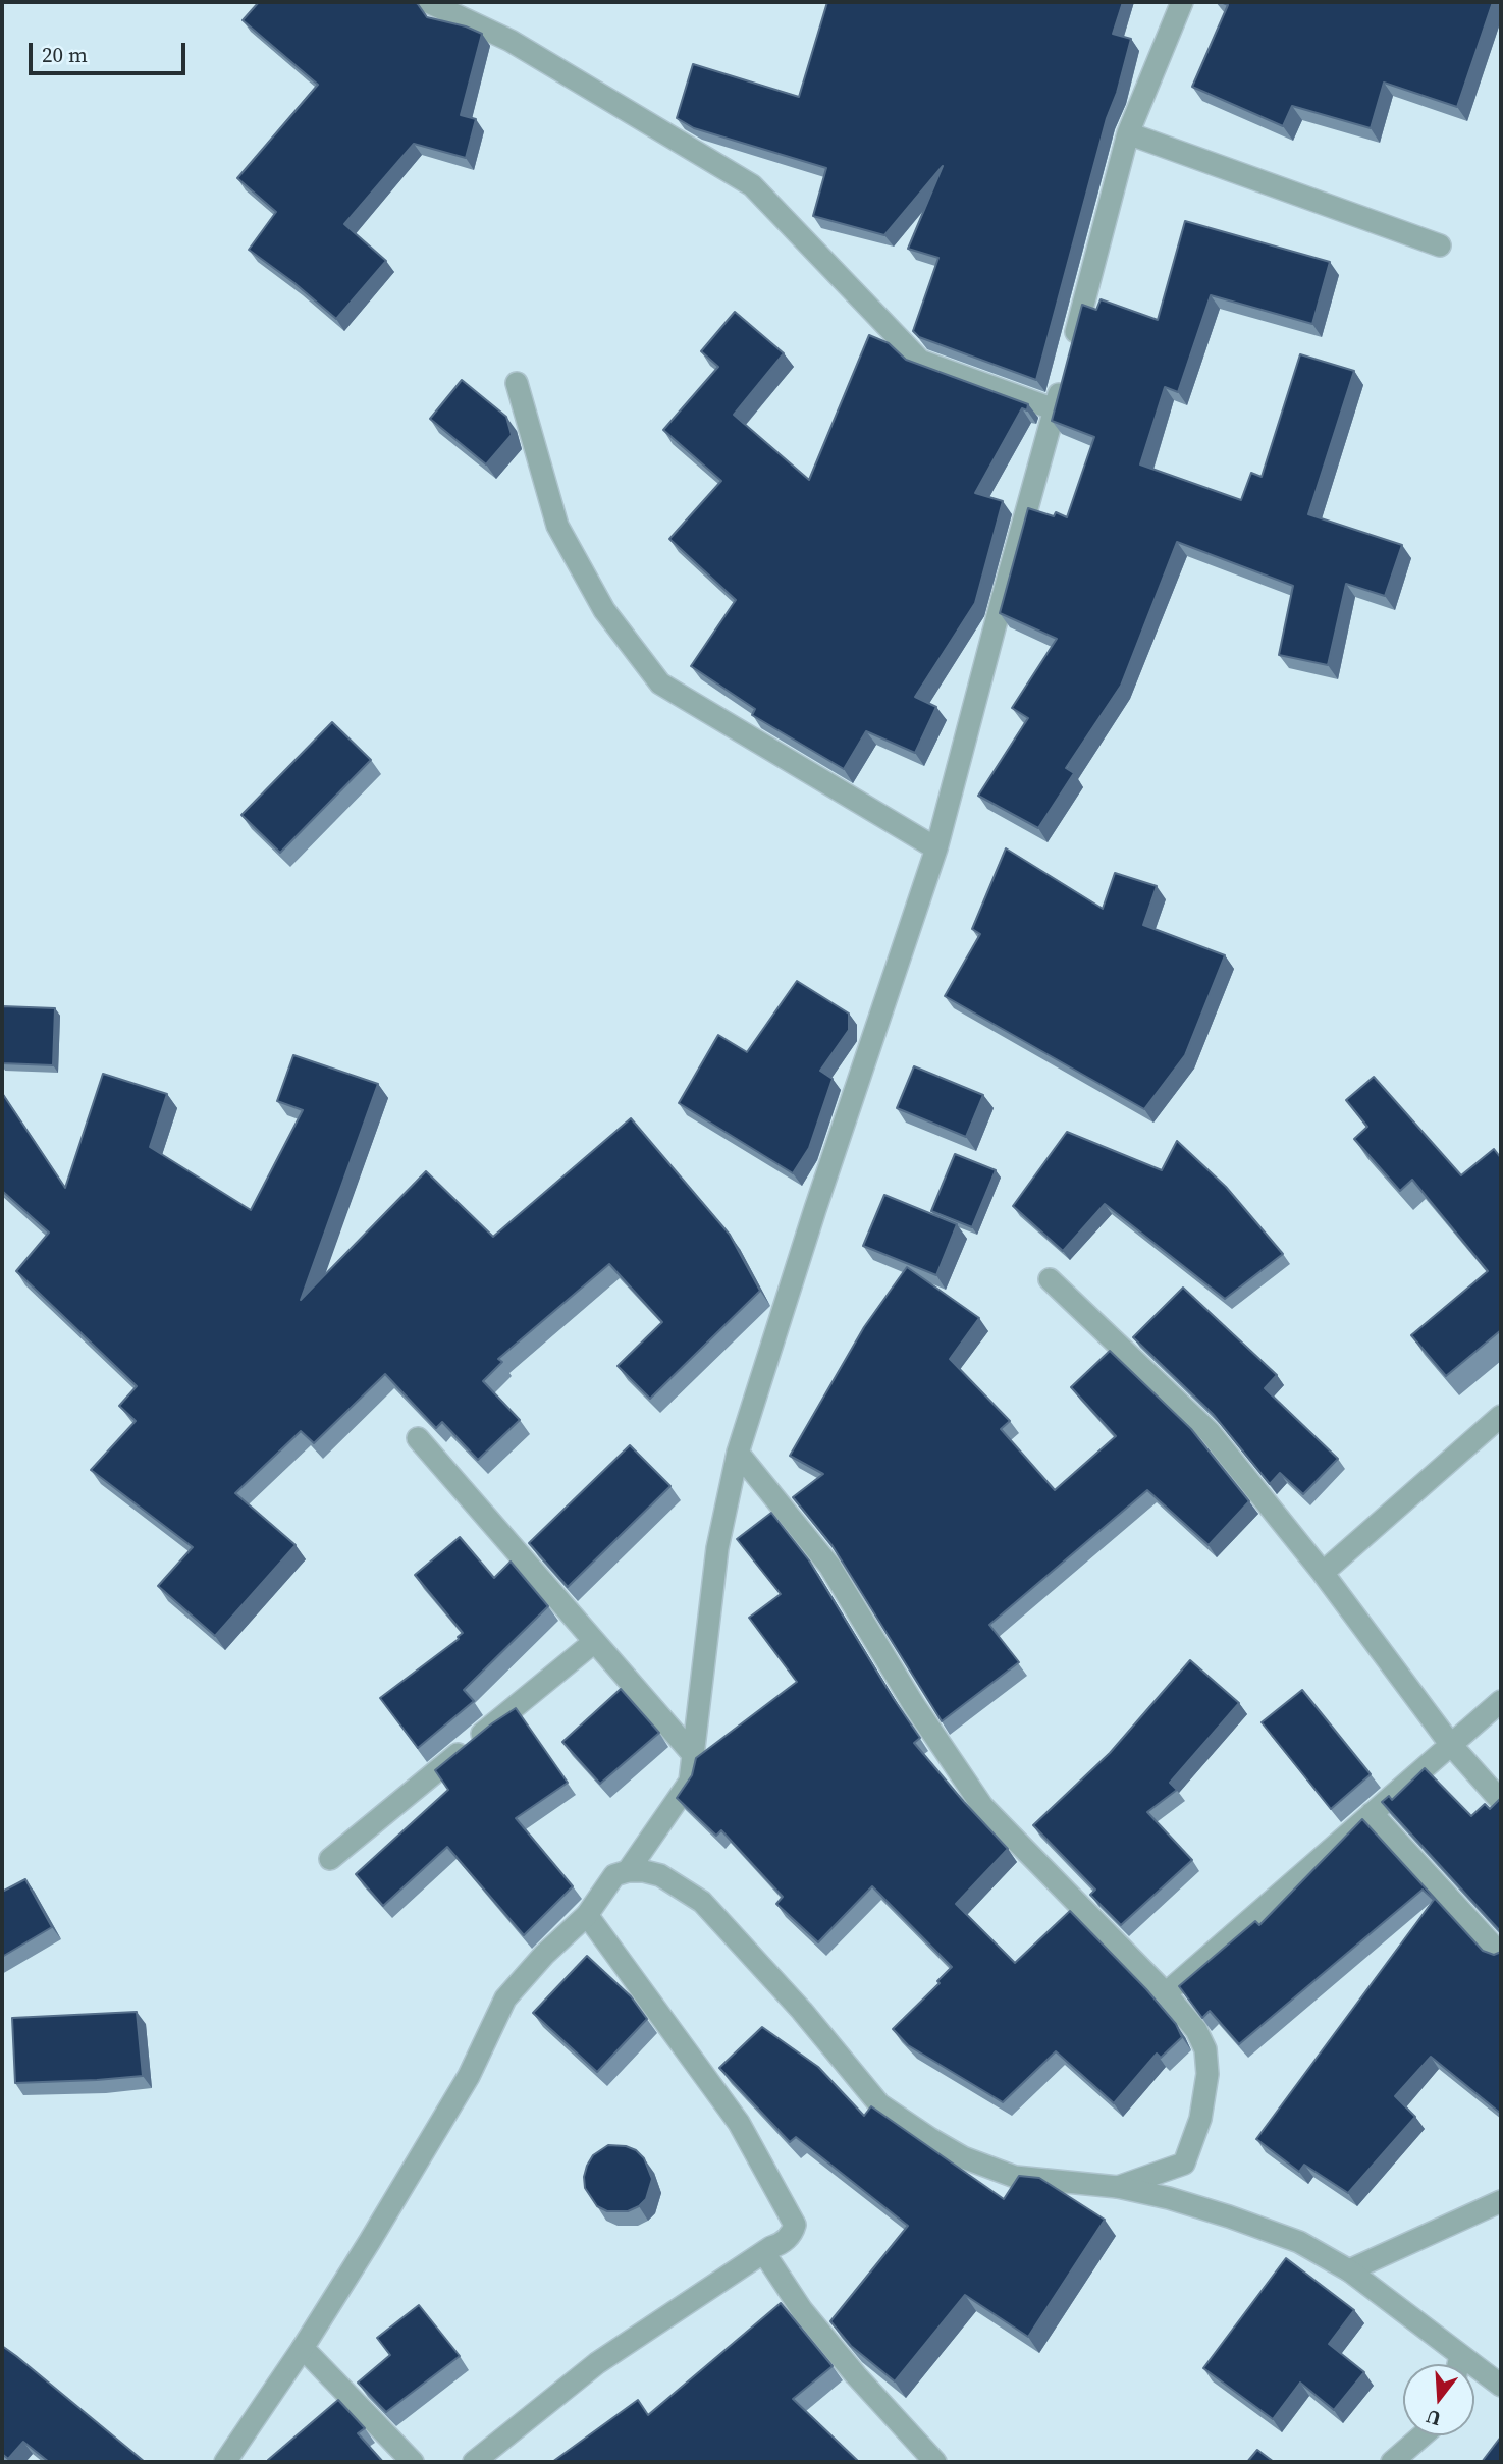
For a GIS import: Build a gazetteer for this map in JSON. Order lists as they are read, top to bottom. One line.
{"scale_bar":"20 m","north":"bottom"}
